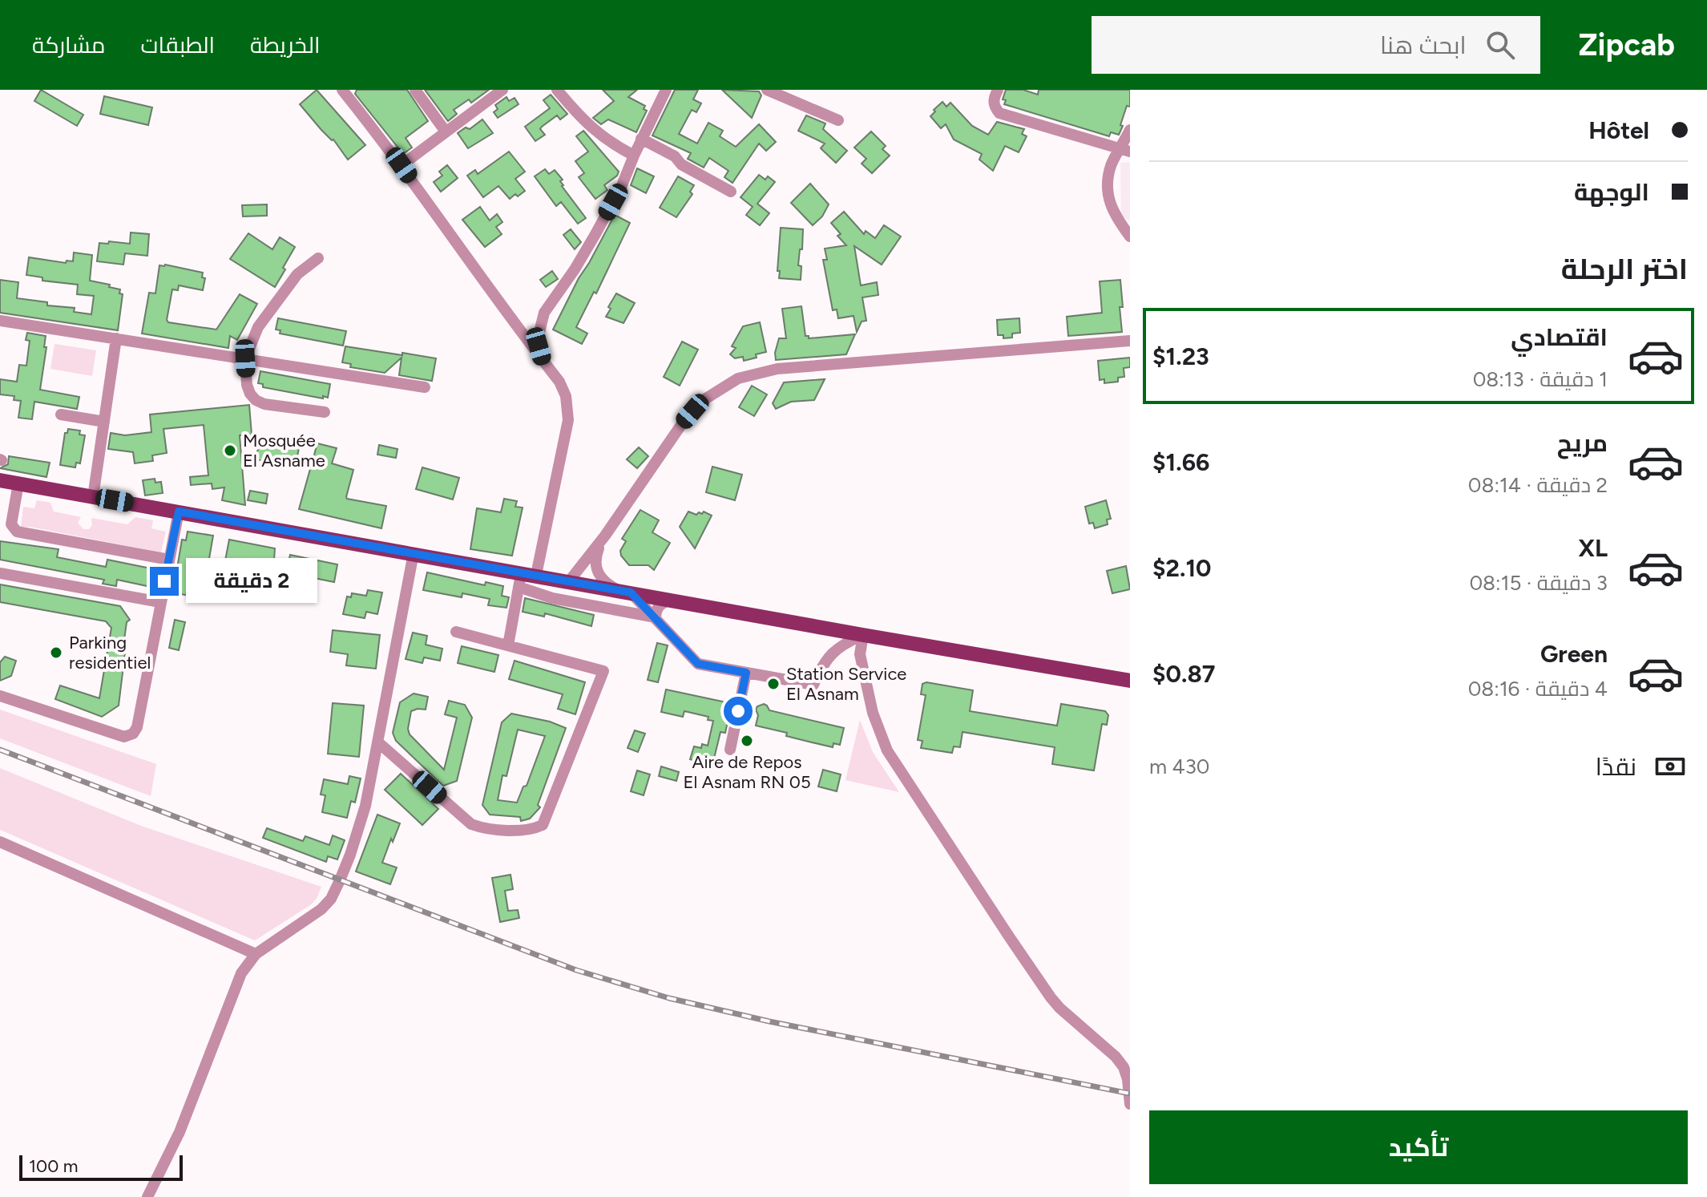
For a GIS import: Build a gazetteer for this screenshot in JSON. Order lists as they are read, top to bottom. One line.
{"places":["Mosquée El Asname","Parking residentiel","Station Service El Asnam","Aire de Repos El Asnam RN 05"],"scale_bar":"100 m","page":{"header":"Zipcab","search":"ابحث هنا","nav":["الخريطة","الطبقات","مشاركة"],"banner":["Hôtel","الوجهة"],"heading":"اختر الرحلة","list":[{"name":"اقتصادي","note":"1 دقيقة · 08:13","value":"$1.23"},{"name":"مريح","note":"2 دقيقة · 08:14","value":"$1.66"},{"name":"XL","note":"3 دقيقة · 08:15","value":"$2.10"},{"name":"Green","note":"4 دقيقة · 08:16","value":"$0.87"}],"bubble":"2 دقيقة","pay":["نقدًا","430 m"],"buttons":"تأكيد","scale":"100 m"}}
